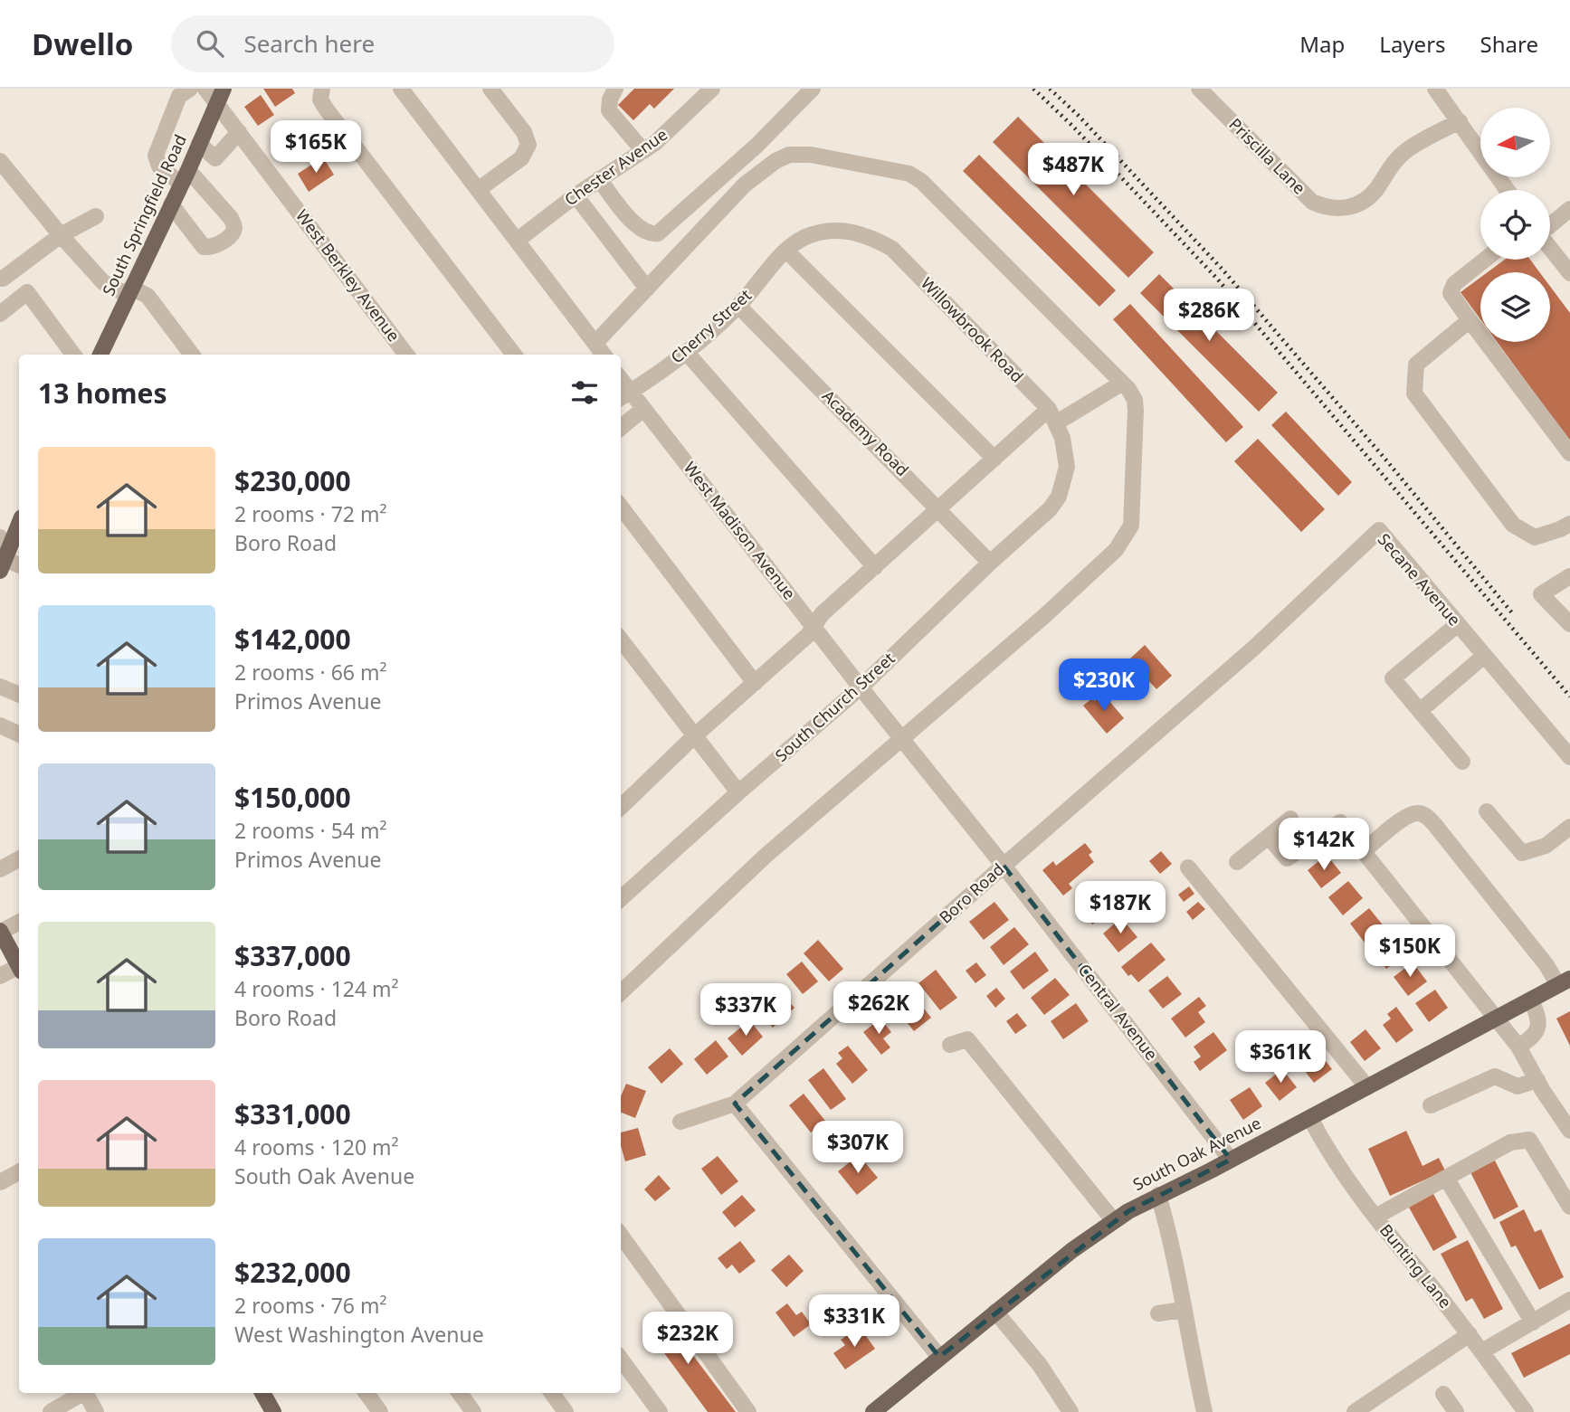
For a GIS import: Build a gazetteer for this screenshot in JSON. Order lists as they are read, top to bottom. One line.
{"streets":{"main road":["South Springfield Road","South Oak Avenue"],"street":["Priscilla Lane","Chester Avenue","West Berkley Avenue","Cherry Street","Willowbrook Road","Academy Road","West Madison Avenue","Secane Avenue","South Church Street","Boro Road","Central Avenue","Bunting Lane"]},"crossings":[["South Springfield Road","West Berkley Avenue"],["Cherry Street","Willowbrook Road"],["Cherry Street","Academy Road"],["Cherry Street","West Madison Avenue"],["Willowbrook Road","South Church Street"],["Academy Road","South Church Street"],["West Madison Avenue","South Church Street"],["West Madison Avenue","Central Avenue"],["Secane Avenue","Boro Road"],["South Church Street","Central Avenue"],["Boro Road","Central Avenue"],["Central Avenue","South Oak Avenue"],["South Oak Avenue","Bunting Lane"]],"north":"left","page":{"header":"Dwello","search":"Search here","nav":["Map","Layers","Share"],"price":["$165K","$487K","$286K","$230K","$142K","$187K","$150K","$262K","$337K","$361K","$307K","$331K","$232K"],"heading":"13 homes","list":[{"name":"$230,000","note":"2 rooms · 72 m² · Boro Road"},{"name":"$142,000","note":"2 rooms · 66 m² · Primos Avenue"},{"name":"$150,000","note":"2 rooms · 54 m² · Primos Avenue"},{"name":"$337,000","note":"4 rooms · 124 m² · Boro Road"},{"name":"$331,000","note":"4 rooms · 120 m² · South Oak Avenue"},{"name":"$232,000","note":"2 rooms · 76 m² · West Washington Avenue"}]}}
